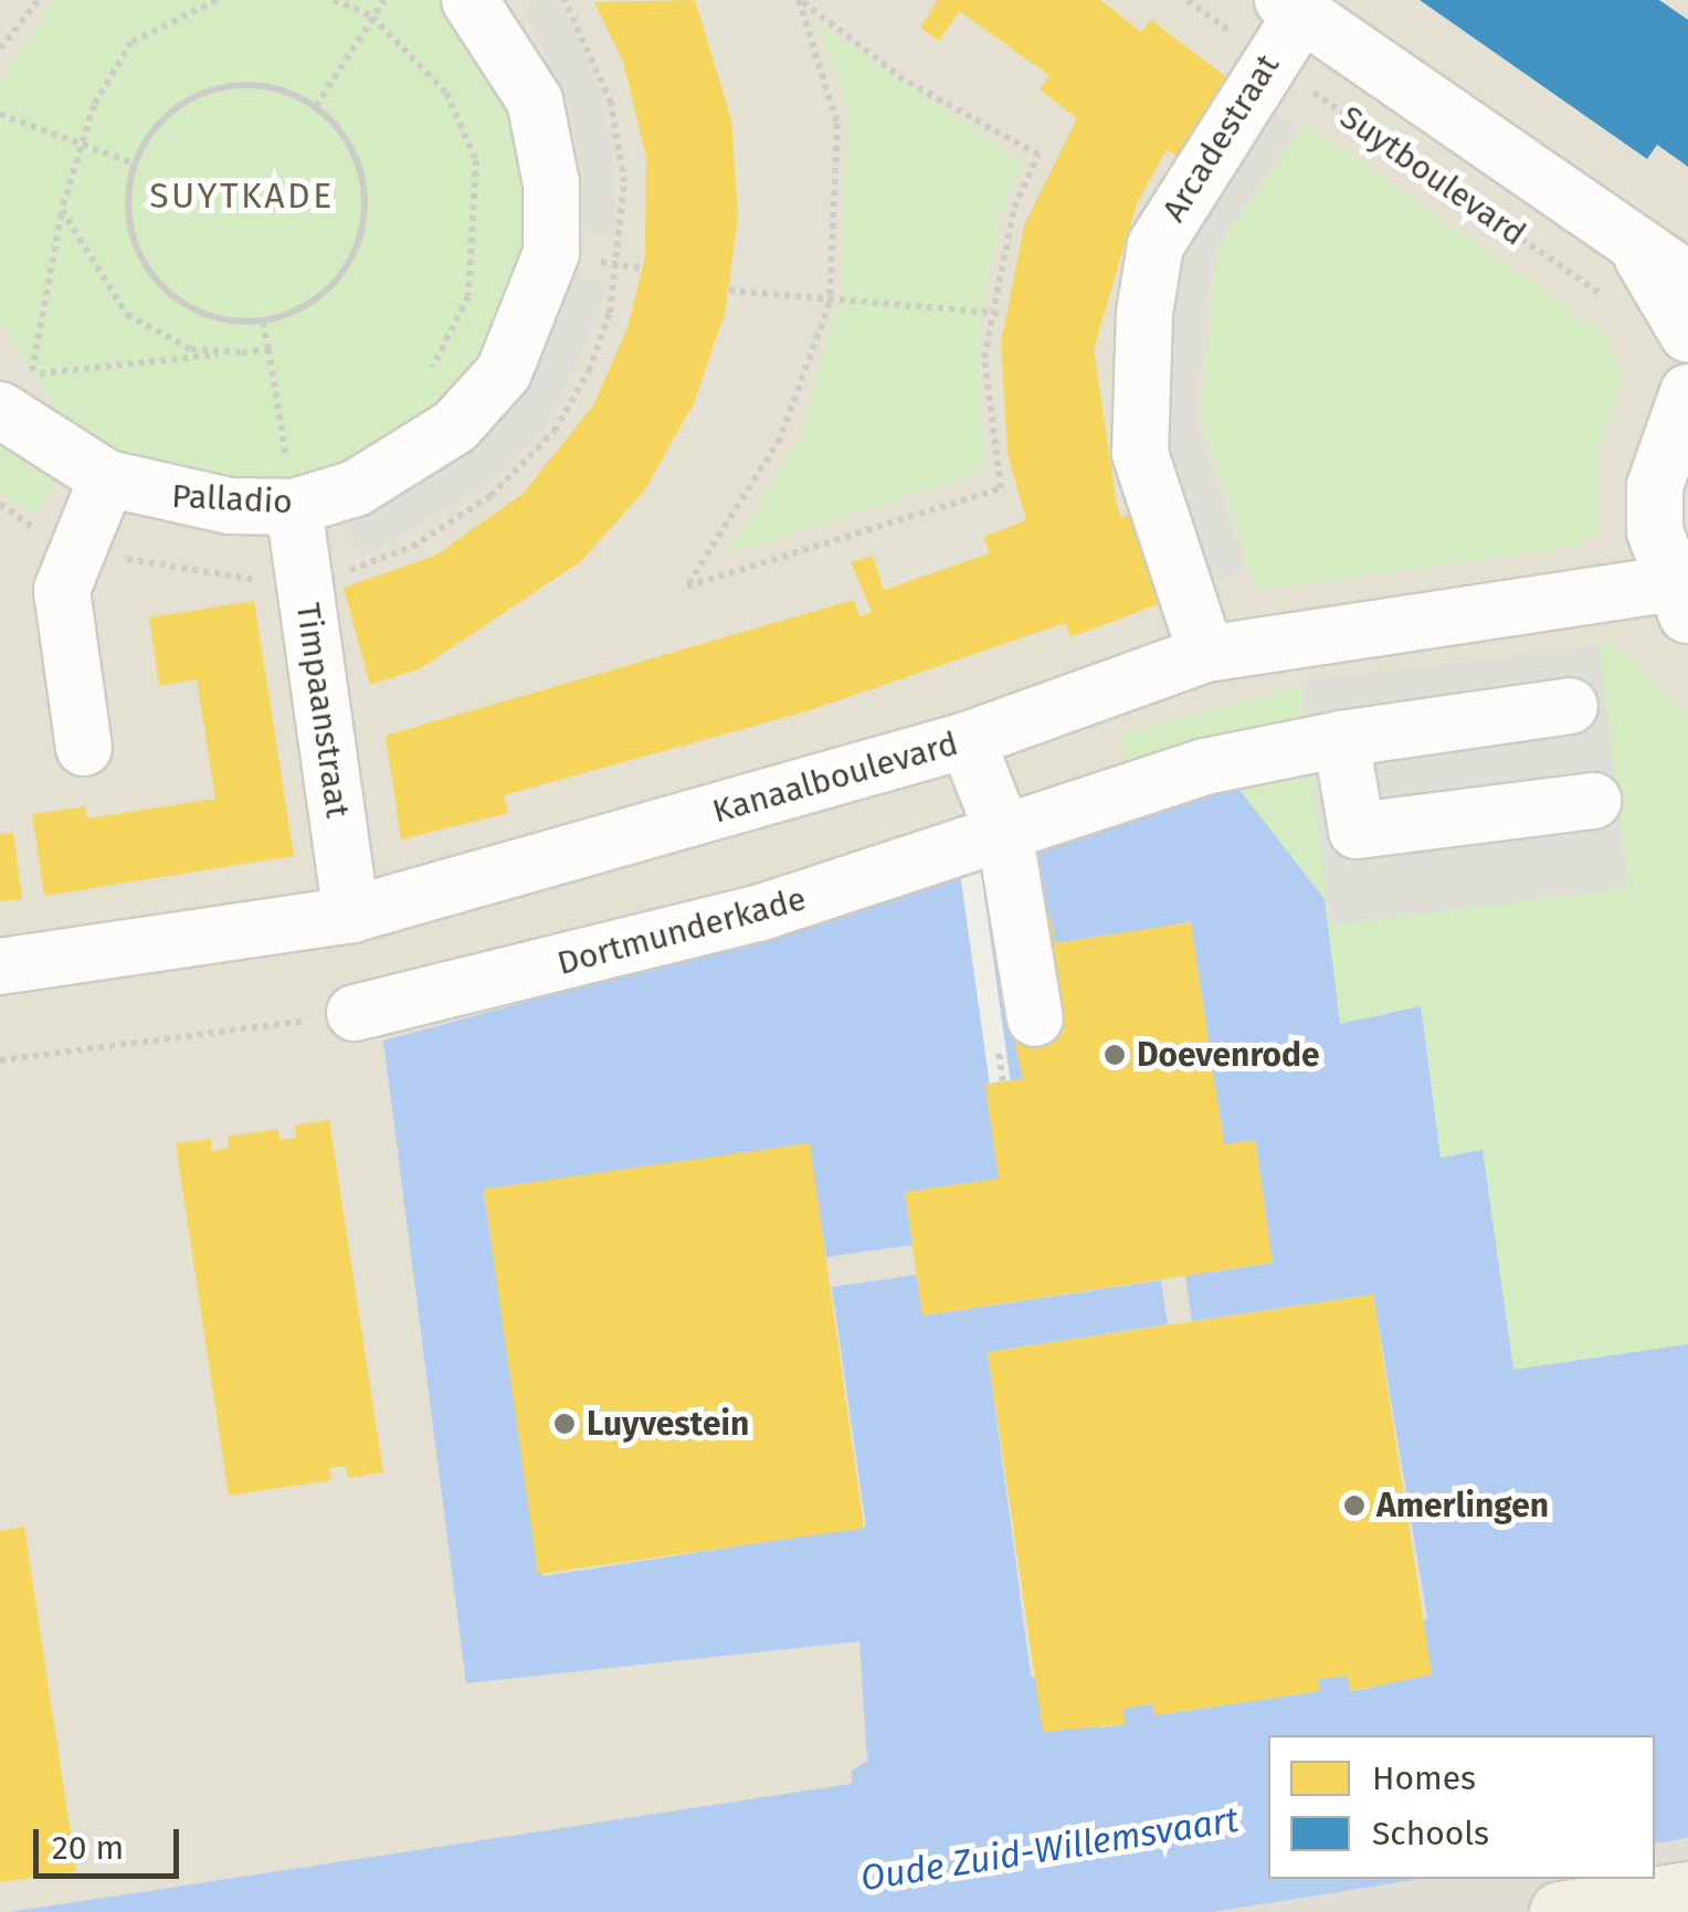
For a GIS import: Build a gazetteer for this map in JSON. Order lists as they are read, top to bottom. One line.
{"streets":{"street":["Arcadestraat","Suytboulevard","Palladio","Timpaanstraat","Kanaalboulevard","Dortmunderkade"]},"crossings":[["Arcadestraat","Suytboulevard"],["Arcadestraat","Kanaalboulevard"],["Palladio","Timpaanstraat"],["Timpaanstraat","Kanaalboulevard"]],"districts":["SUYTKADE"],"water":["Oude Zuid-Willemsvaart"],"places":["Doevenrode","Luyvestein","Amerlingen"],"legend":["Homes","Schools"],"scale_bar":"20 m"}
